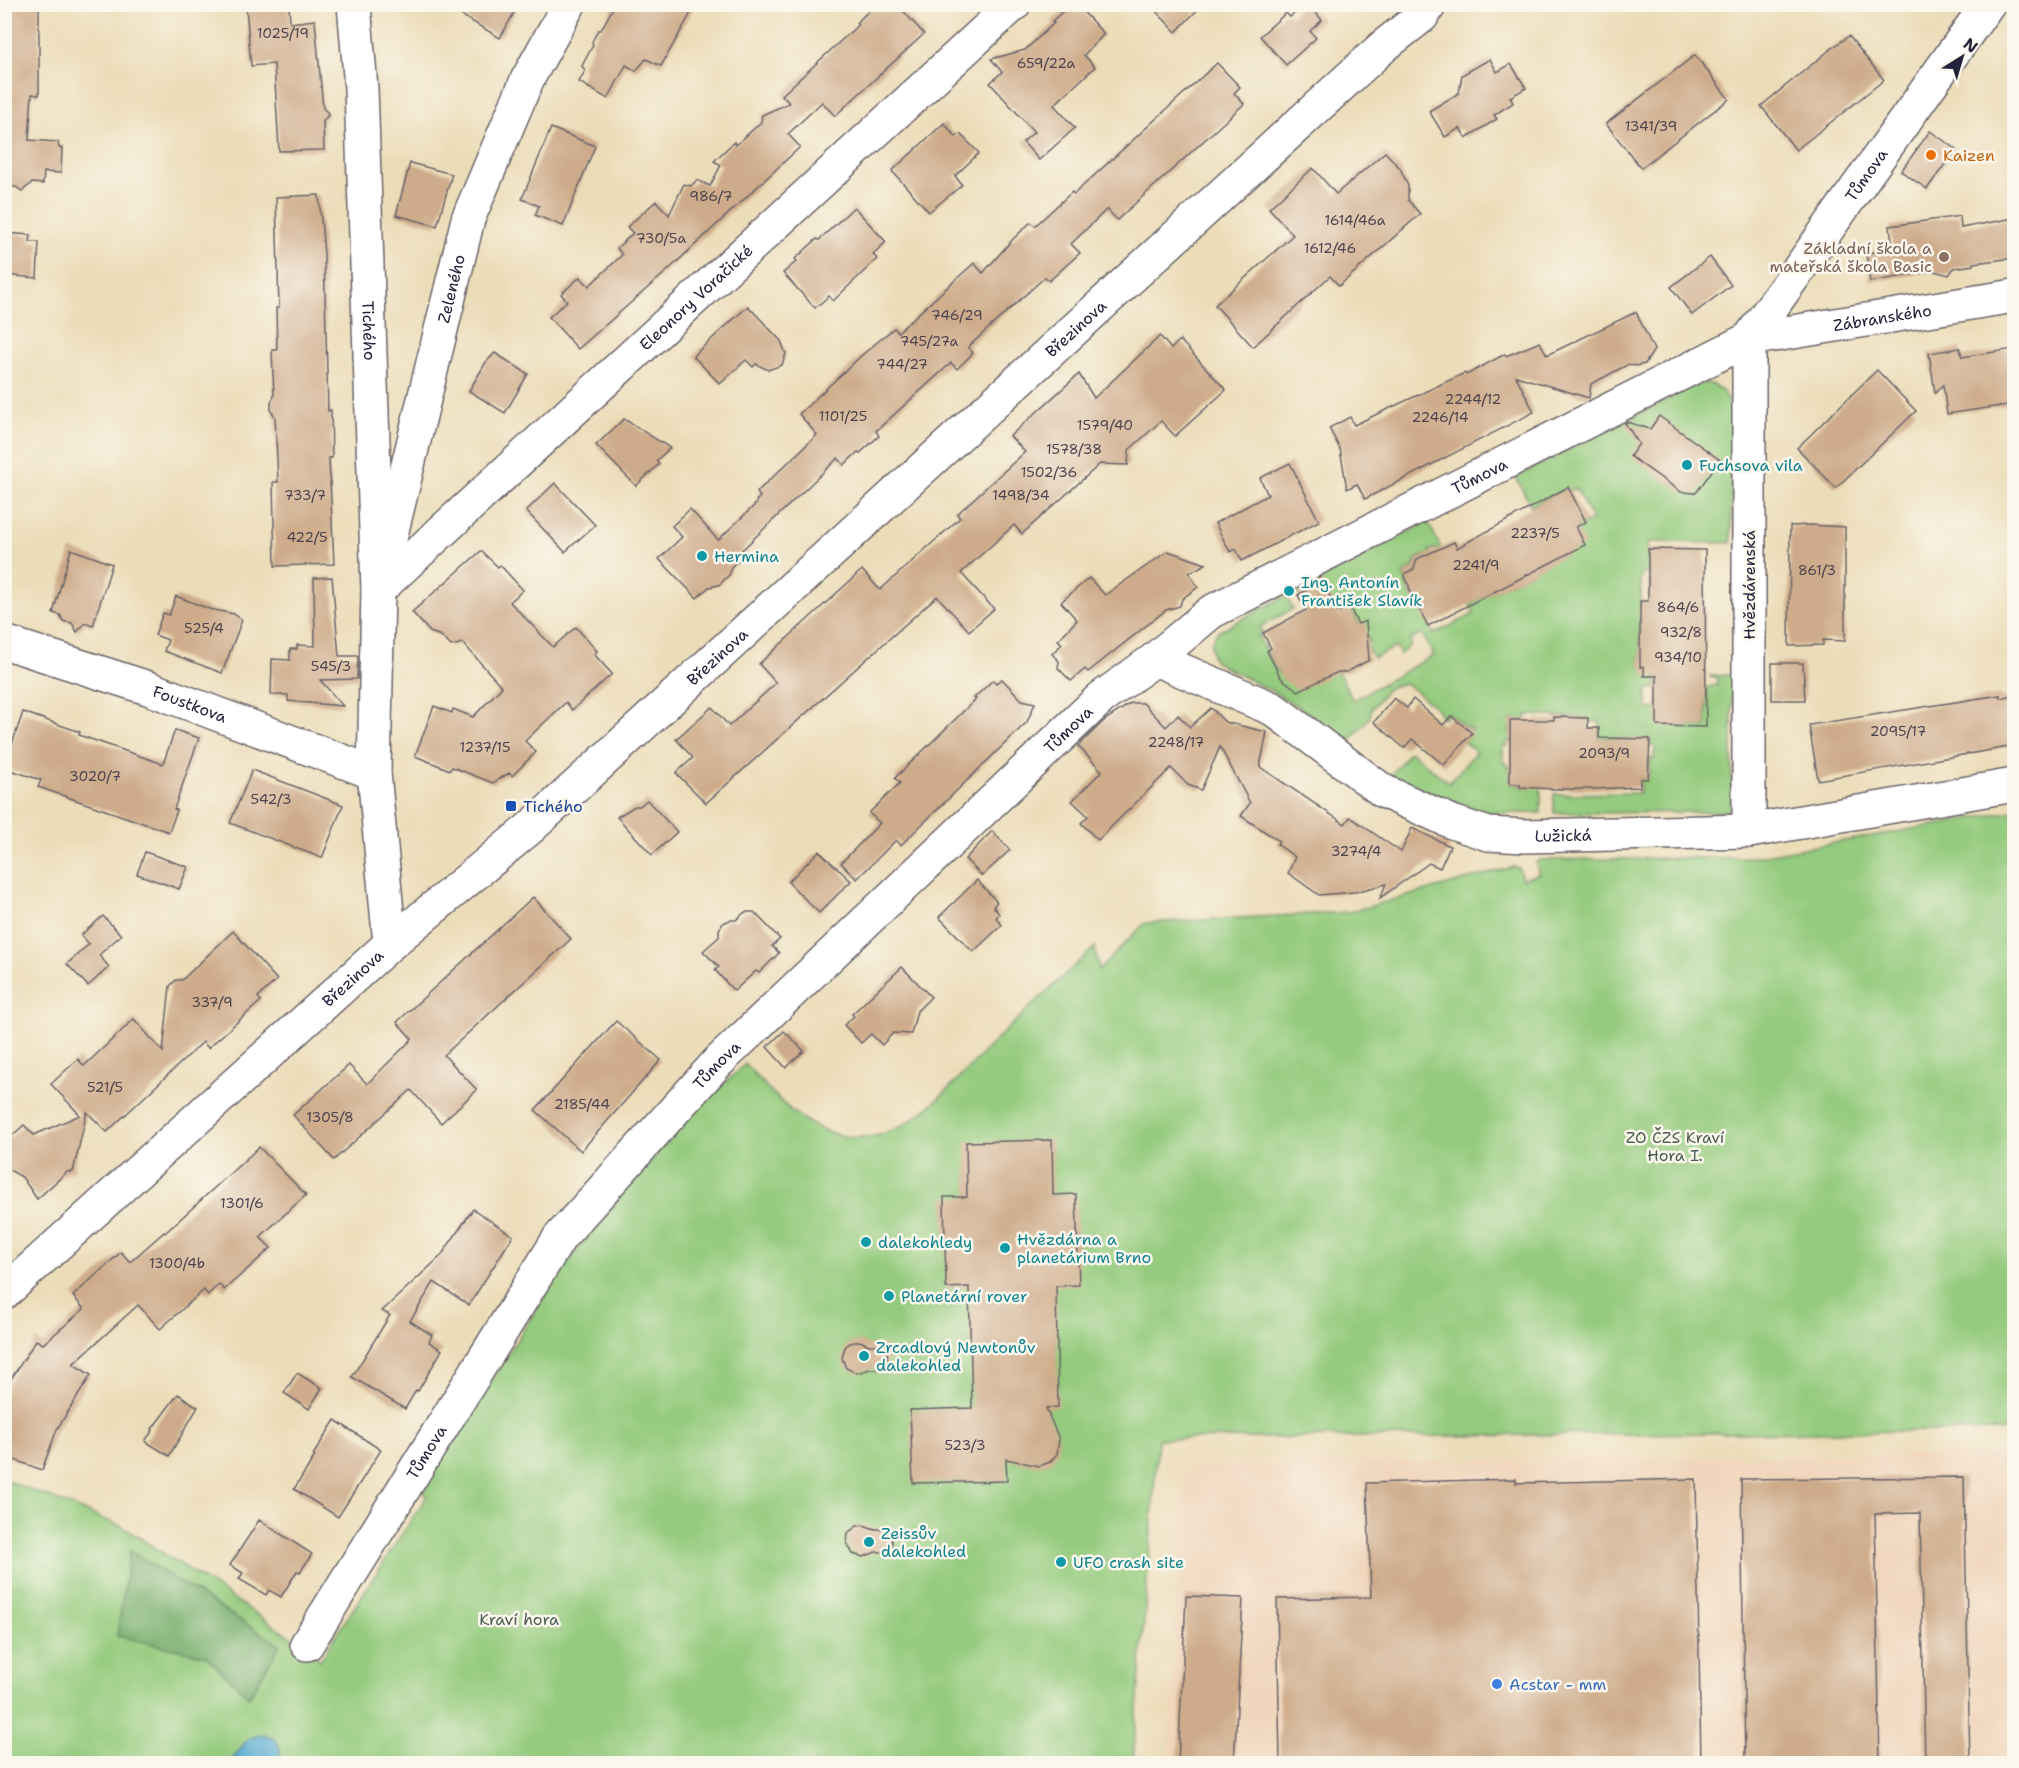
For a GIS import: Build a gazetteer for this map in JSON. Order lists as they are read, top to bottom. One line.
{"streets":{"street":["Tůmova","Zeleného","Eleonory Voračické","Zábranského","Březinova","Tichého","Hvězdárenská","Foustkova","Lužická"]},"crossings":[["Tůmova","Zábranského"],["Tůmova","Hvězdárenská"],["Tůmova","Lužická"],["Zeleného","Eleonory Voračické"],["Zeleného","Tichého"],["Eleonory Voračické","Tichého"],["Zábranského","Hvězdárenská"],["Březinova","Tichého"],["Tichého","Foustkova"],["Hvězdárenská","Lužická"]],"parks":["ZO ČZS Kraví Hora I.","Kraví hora"],"places":{"other":["Kaizen","Základní škola a mateřská škola Basic","Fuchsova vila","Hermina","Ing. Antonín František Slavík","dalekohledy","Hvězdárna a planetárium Brno","Planetární rover","Zrcadlový Newtonův dalekohled","Zeissův dalekohled","UFO crash site","Acstar - mm"],"transit":["Tichého"]},"house_numbers":["1025/19","659/22a","1341/39","986/7","1614/46a","730/5a","1612/46","746/29","745/27a","744/27","2244/12","1101/25","2246/14","1579/40","1578/38","1502/36","733/7","1498/34","2237/5","422/5","2241/9","861/3","864/6","525/4","932/8","934/10","545/3","2095/17","2248/17","1237/15","2093/9","3020/7","542/3","3274/4","337/9","521/5","2185/44","1305/8","1301/6","1300/4b","523/3"],"north":"top right"}
